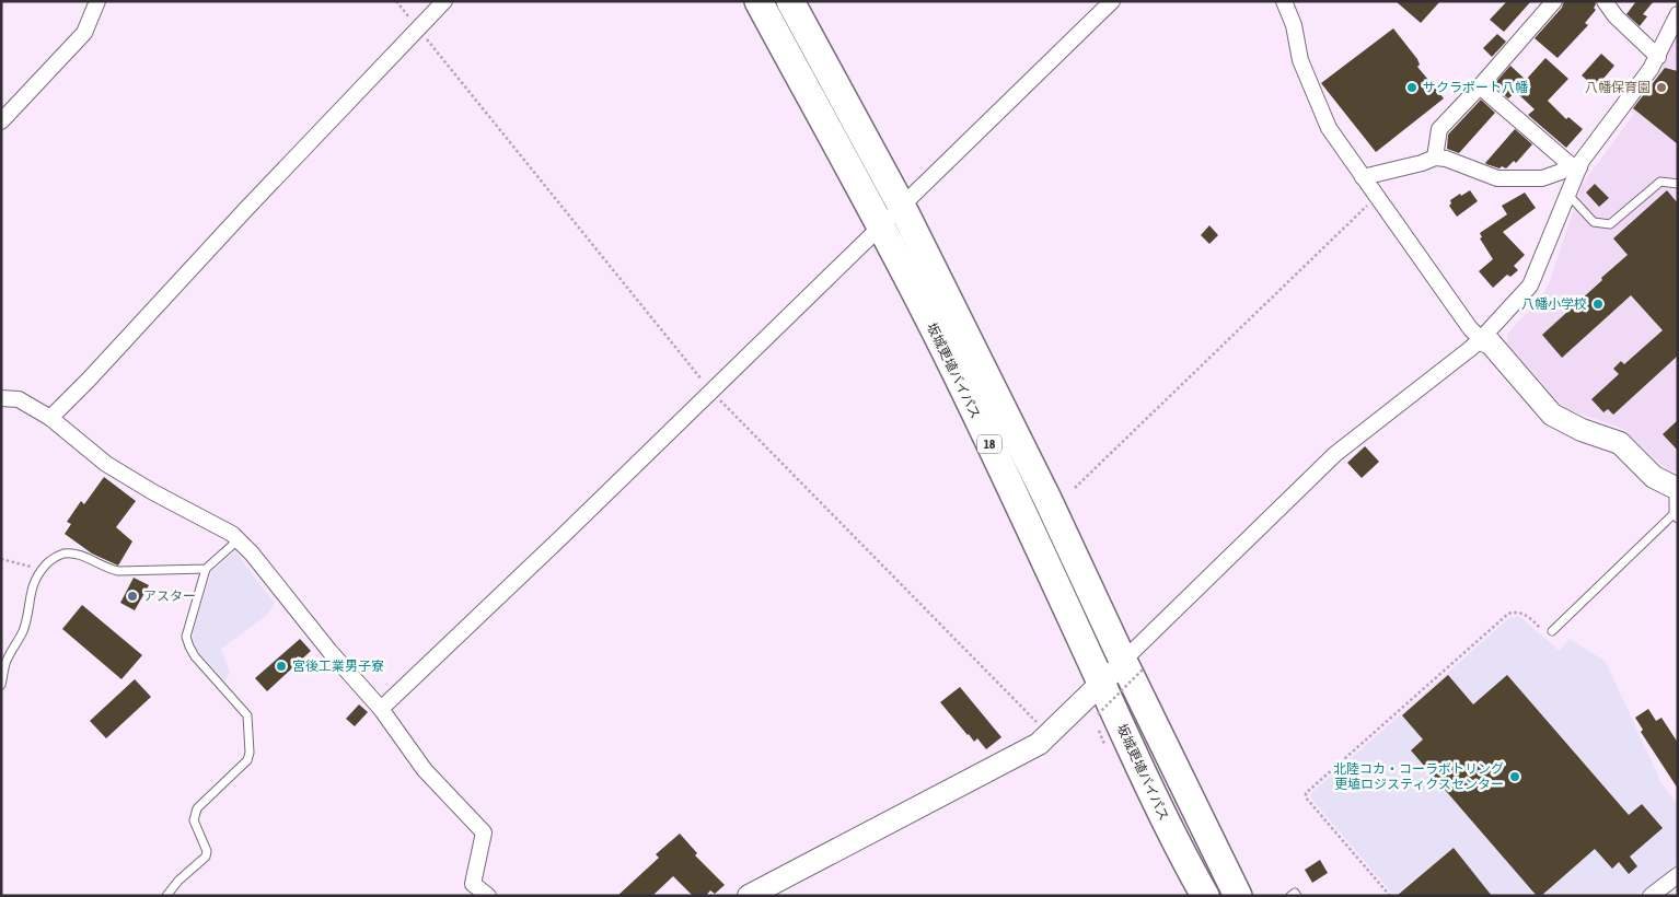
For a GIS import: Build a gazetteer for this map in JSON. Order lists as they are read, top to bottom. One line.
{"streets":{"highway":["坂城更埴バイパス","18"]},"places":["サクラポート八幡","八幡保育園","八幡小学校","アスター","宮後工業男子寮","北陸コカ・コーラボトリング 更埴ロジスティクスセンター"]}
